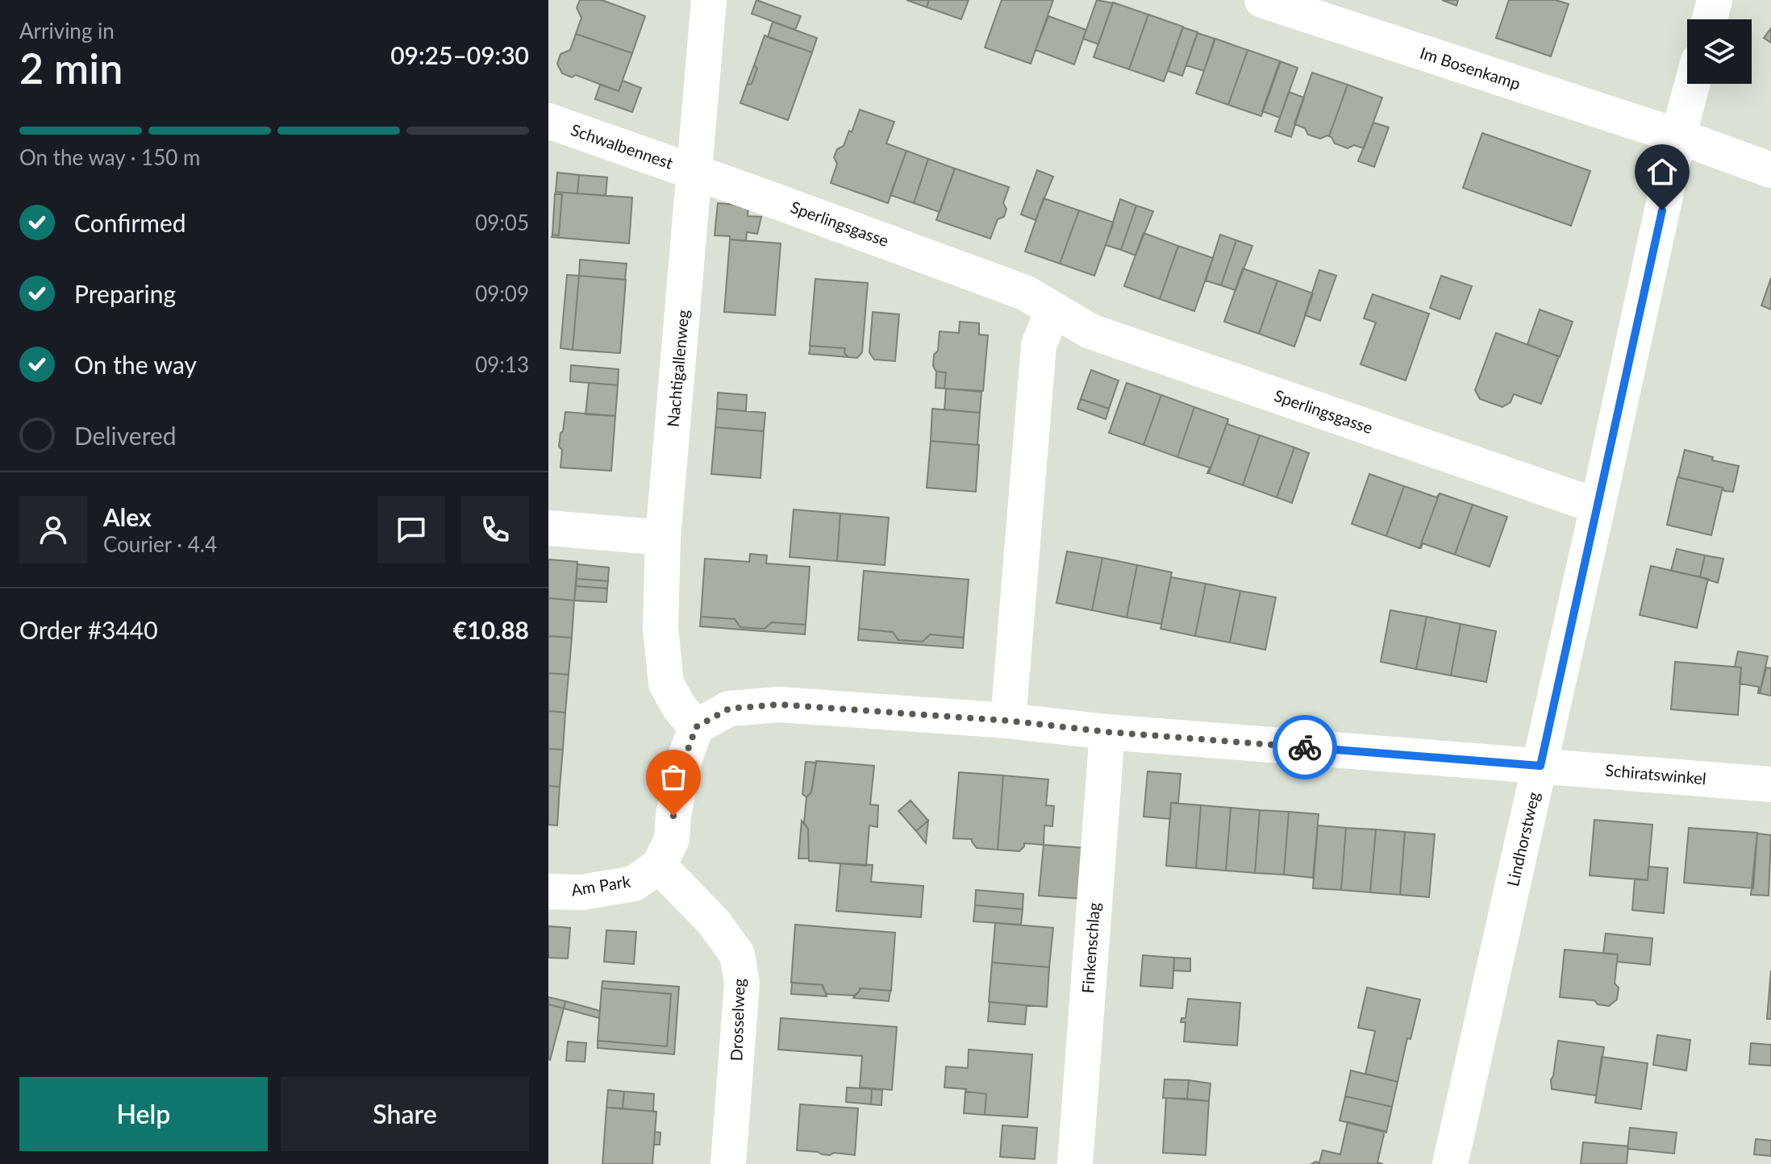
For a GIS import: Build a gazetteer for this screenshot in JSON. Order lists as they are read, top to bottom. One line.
{"streets":{"street":["Im Bosenkamp","Schwalbennest","Sperlingsgasse","Nachtigallenweg","Schiratswinkel","Lindhorstweg","Am Park","Finkenschlag","Drosselweg"]},"crossings":[["Im Bosenkamp","Lindhorstweg"],["Schwalbennest","Sperlingsgasse"],["Schwalbennest","Nachtigallenweg"],["Sperlingsgasse","Nachtigallenweg"],["Sperlingsgasse","Lindhorstweg"],["Schiratswinkel","Lindhorstweg"],["Am Park","Drosselweg"]],"page":{"heading":["2 min","Arriving in","09:25–09:30"],"panel":["Alex","Courier · 4.4","Order #3440","€10.88"],"bar":"On the way · 150 m","list":[["Confirmed","09:05"],["Preparing","09:09"],["On the way","09:13"],"Delivered"],"buttons":["Help","Share"]}}
